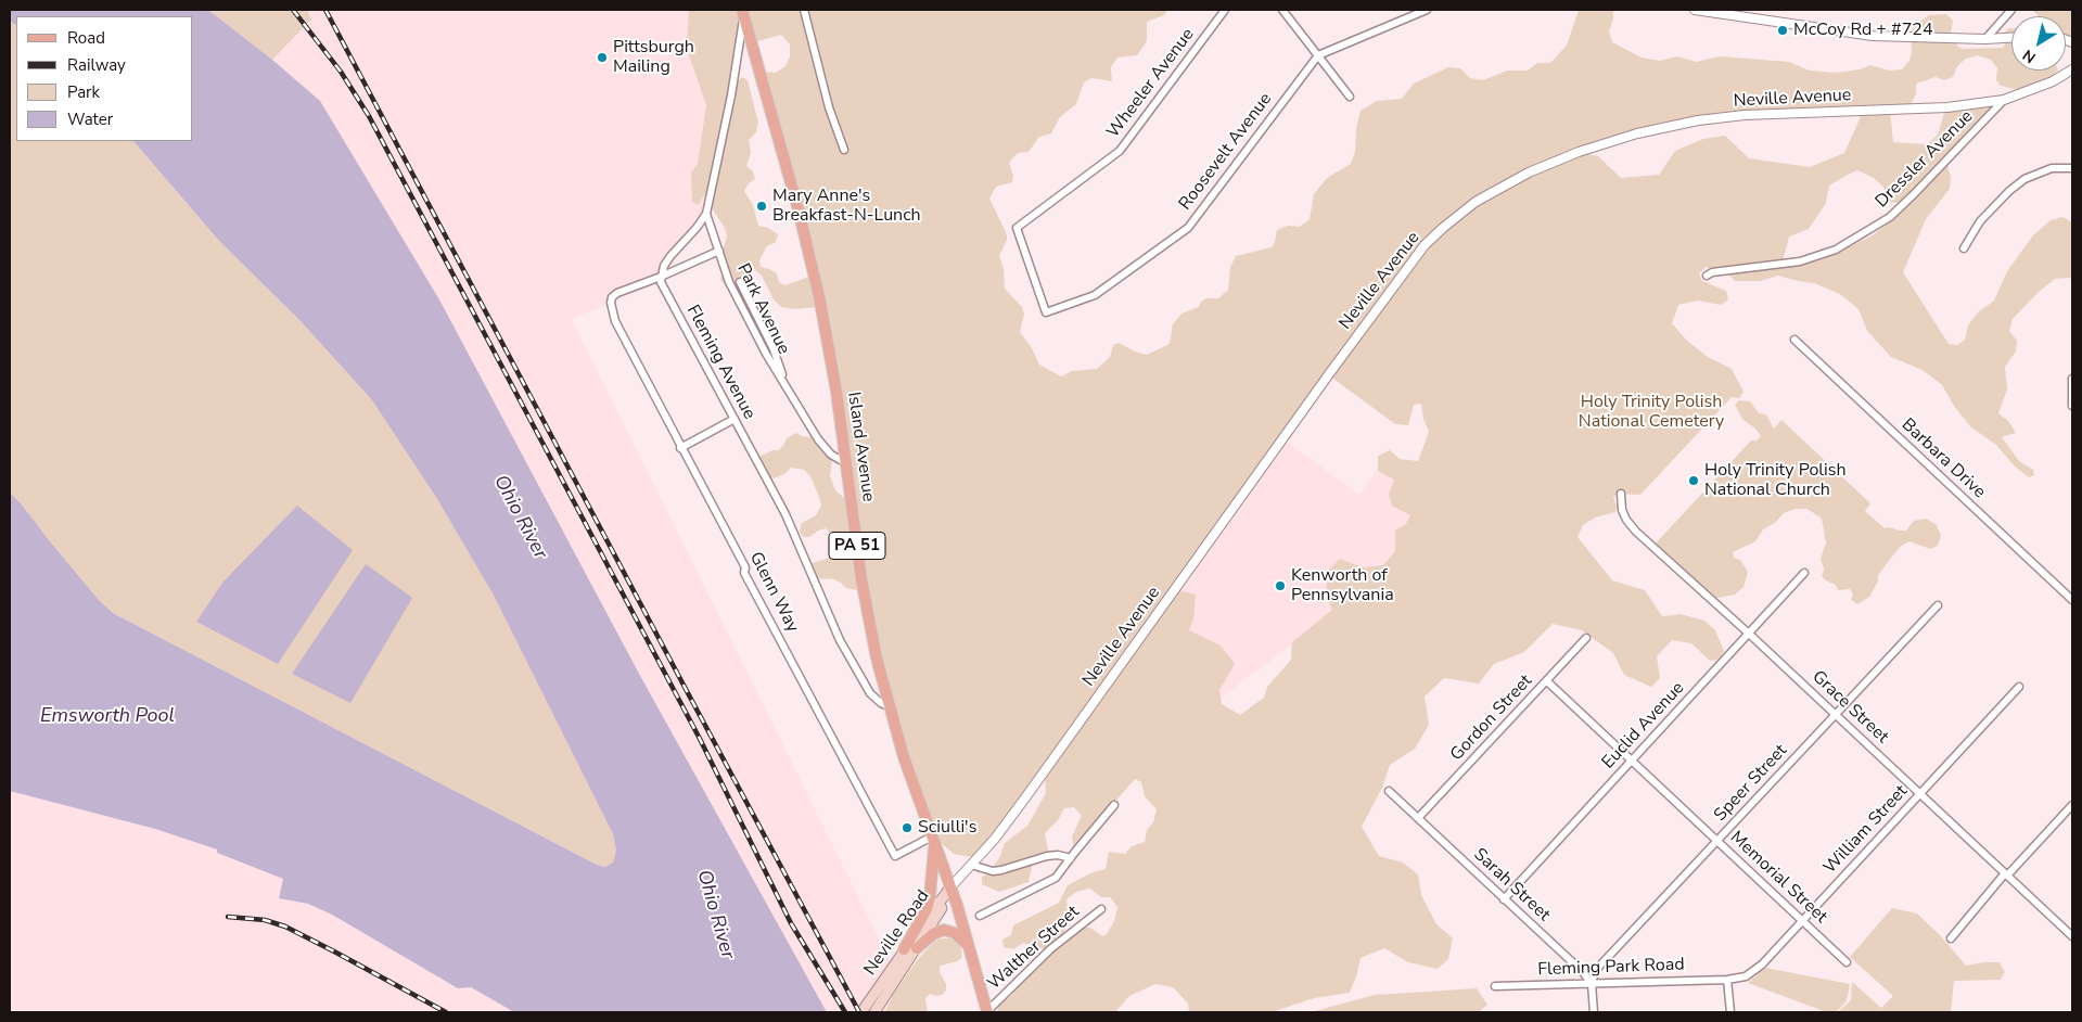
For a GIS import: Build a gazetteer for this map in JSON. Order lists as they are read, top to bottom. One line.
{"streets":{"main road":["Island Avenue","PA 51","Neville Road"],"street":["Wheeler Avenue","Neville Avenue","Roosevelt Avenue","Dressler Avenue","Park Avenue","Fleming Avenue","Barbara Drive","Glenn Way","Grace Street","Gordon Street","Euclid Avenue","Speer Street","William Street","Memorial Street","Sarah Street","Walther Street","Fleming Park Road"]},"crossings":[["Wheeler Avenue","Roosevelt Avenue"],["Neville Avenue","Dressler Avenue"],["Neville Avenue","Island Avenue"],["Neville Avenue","PA 51"],["Neville Avenue","Neville Road"],["Park Avenue","Island Avenue"],["Fleming Avenue","Island Avenue"],["Fleming Avenue","Glenn Way"],["Island Avenue","PA 51"],["Island Avenue","Glenn Way"],["Island Avenue","Neville Road"],["PA 51","Neville Road"],["PA 51","Walther Street"],["Grace Street","Euclid Avenue"],["Grace Street","Speer Street"],["Grace Street","William Street"],["Gordon Street","Memorial Street"],["Gordon Street","Sarah Street"],["Euclid Avenue","Memorial Street"],["Euclid Avenue","Sarah Street"],["Speer Street","Memorial Street"],["Speer Street","Sarah Street"],["Speer Street","Fleming Park Road"],["William Street","Memorial Street"],["William Street","Fleming Park Road"],["Sarah Street","Fleming Park Road"]],"water":["Ohio River","Emsworth Pool"],"parks":["Holy Trinity Polish National Cemetery"],"places":["McCoy Rd + #724","Pittsburgh Mailing","Mary Anne's Breakfast-N-Lunch","Holy Trinity Polish National Church","Kenworth of Pennsylvania","Sciulli's"],"legend":["Road","Railway","Park","Water"],"north":"bottom left"}
